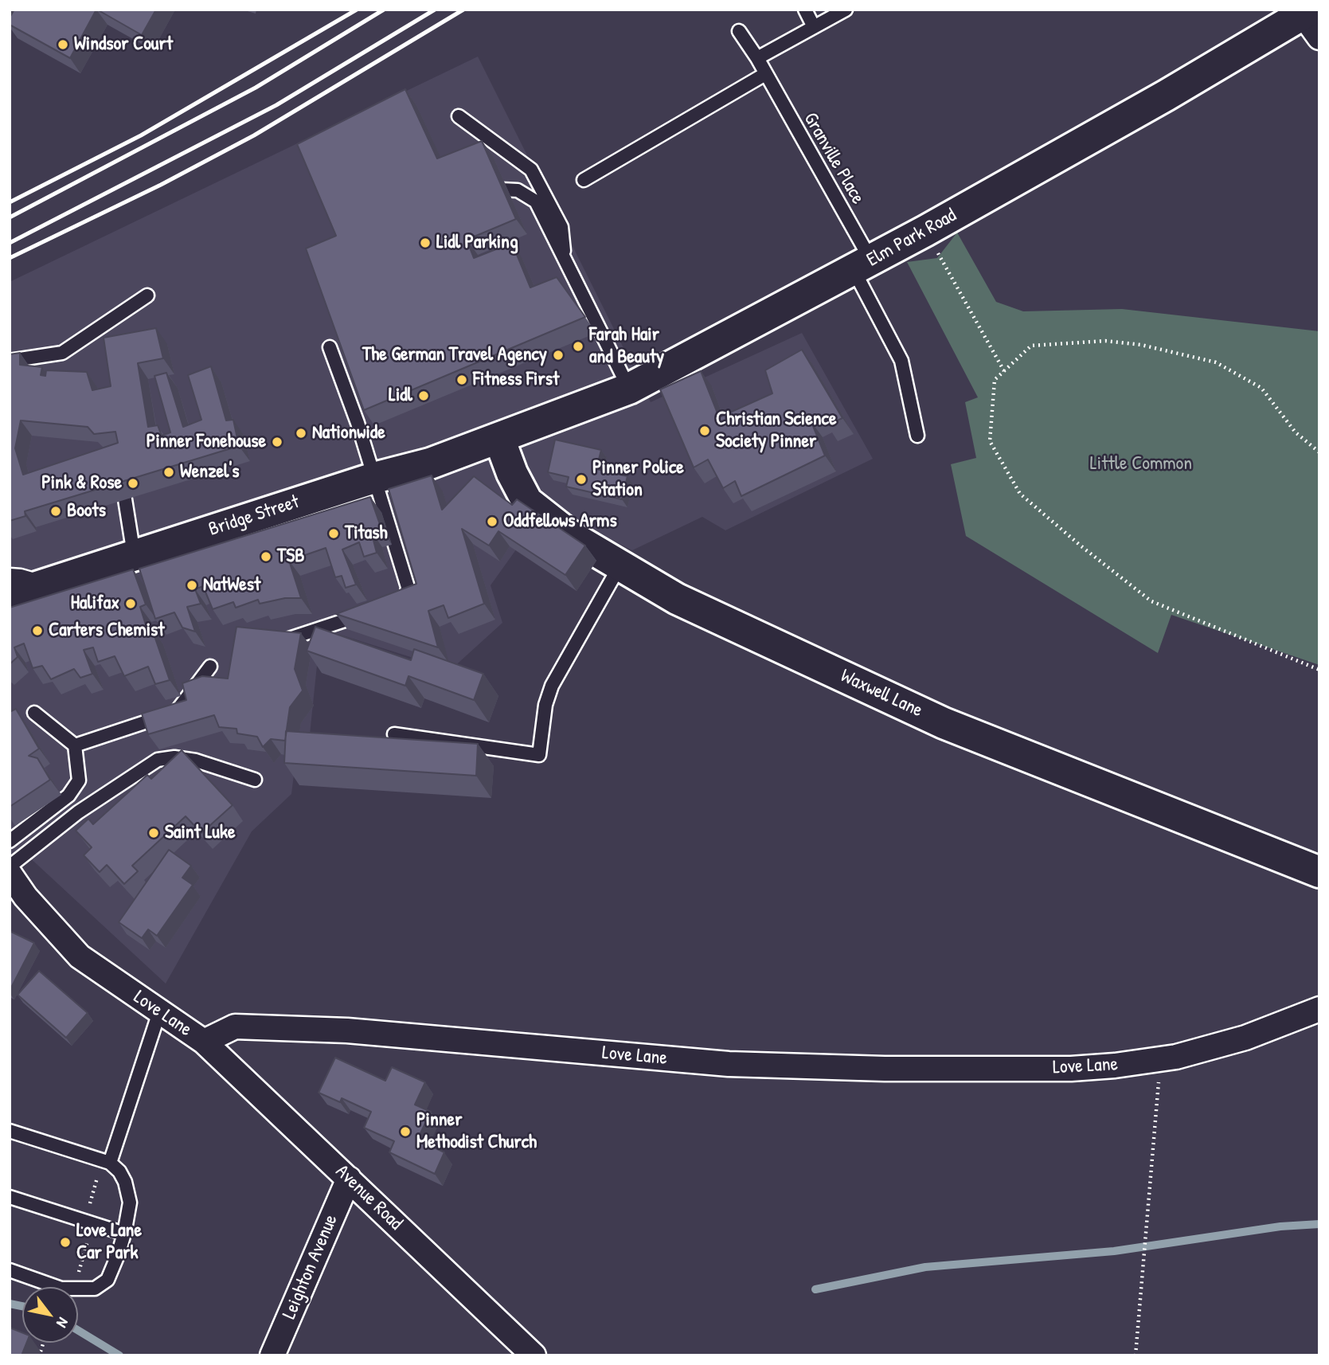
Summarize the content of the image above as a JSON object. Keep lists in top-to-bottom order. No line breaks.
{"streets":{"street":["Elm Park Road","Bridge Street","Waxwell Lane","Love Lane","Avenue Road","Leighton Avenue"],"lane":["Granville Place"]},"crossings":[["Granville Place","Elm Park Road"],["Elm Park Road","Bridge Street"],["Elm Park Road","Waxwell Lane"],["Bridge Street","Waxwell Lane"],["Love Lane","Avenue Road"],["Avenue Road","Leighton Avenue"]],"parks":["Little Common"],"places":["Windsor Court","Lidl Parking","Farah Hair and Beauty","The German Travel Agency","Fitness First","Lidl","Christian Science Society Pinner","Nationwide","Pinner Fonehouse","Wenzel's","Pinner Police Station","Pink & Rose","Boots","Oddfellows Arms","Titash","TSB","NatWest","Halifax","Carters Chemist","Saint Luke","Pinner Methodist Church","Love Lane Car Park"],"north":"bottom right"}
